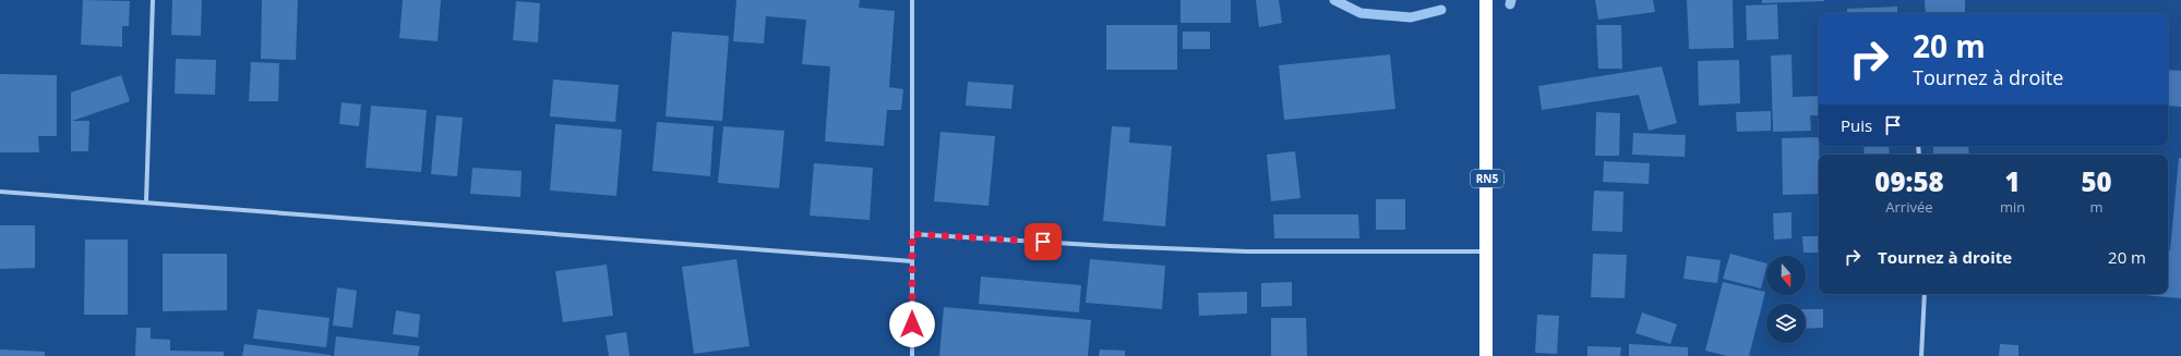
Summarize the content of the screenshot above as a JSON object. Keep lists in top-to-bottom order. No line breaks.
{"streets":{"highway":["RN5"]},"north":"bottom","page":{"turn":["20 m","Tournez à droite"],"then":"Puis","eta":["09:58","Arrivée","1","min","50","m"],"list":[{"name":"Tournez à droite","value":"20 m"}]}}
